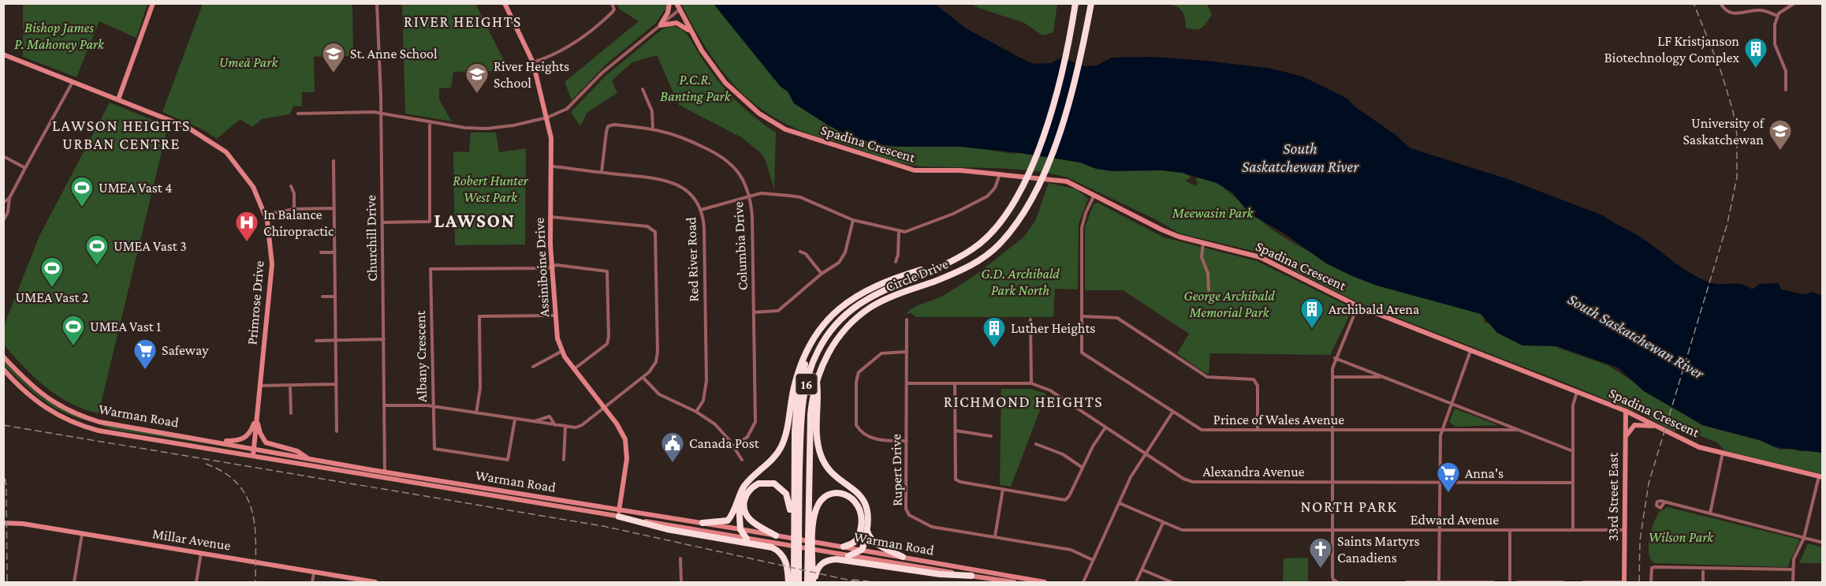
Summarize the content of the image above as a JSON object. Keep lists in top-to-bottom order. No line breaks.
{"streets":{"highway":["Circle Drive","16"],"street":["Spadina Crescent","Churchill Drive","Columbia Drive","Red River Road","Assiniboine Drive","Primrose Drive","Albany Crescent","Warman Road","Prince of Wales Avenue","Rupert Drive","Alexandra Avenue","33rd Street East","Edward Avenue","Millar Avenue"]},"crossings":[["Spadina Crescent","Prince of Wales Avenue"],["Spadina Crescent","33rd Street East"],["Churchill Drive","Warman Road"],["Columbia Drive","Red River Road"],["Red River Road","Assiniboine Drive"],["Assiniboine Drive","Albany Crescent"],["Assiniboine Drive","Warman Road"],["Primrose Drive","Warman Road"],["Rupert Drive","Alexandra Avenue"],["33rd Street East","Edward Avenue"]],"districts":["RIVER HEIGHTS","LAWSON HEIGHTS URBAN CENTRE","LAWSON","RICHMOND HEIGHTS","NORTH PARK"],"water":["South Saskatchewan River"],"parks":["Bishop James P. Mahoney Park","Umeå Park","P.C.R. Banting Park","Robert Hunter West Park","Meewasin Park","G.D. Archibald Park North","George Archibald Memorial Park","Wilson Park"],"places":{"building":["LF Kristjanson Biotechnology Complex","Archibald Arena","Luther Heights"],"school or university":["St. Anne School","River Heights School","University of Saskatchewan"],"sports":["UMEA Vast 4","UMEA Vast 3","UMEA Vast 2","UMEA Vast 1"],"hospital":["In Balance Chiropractic"],"supermarket":["Safeway","Anna's"],"public building":["Canada Post"],"church":["Saints Martyrs Canadiens"]}}
